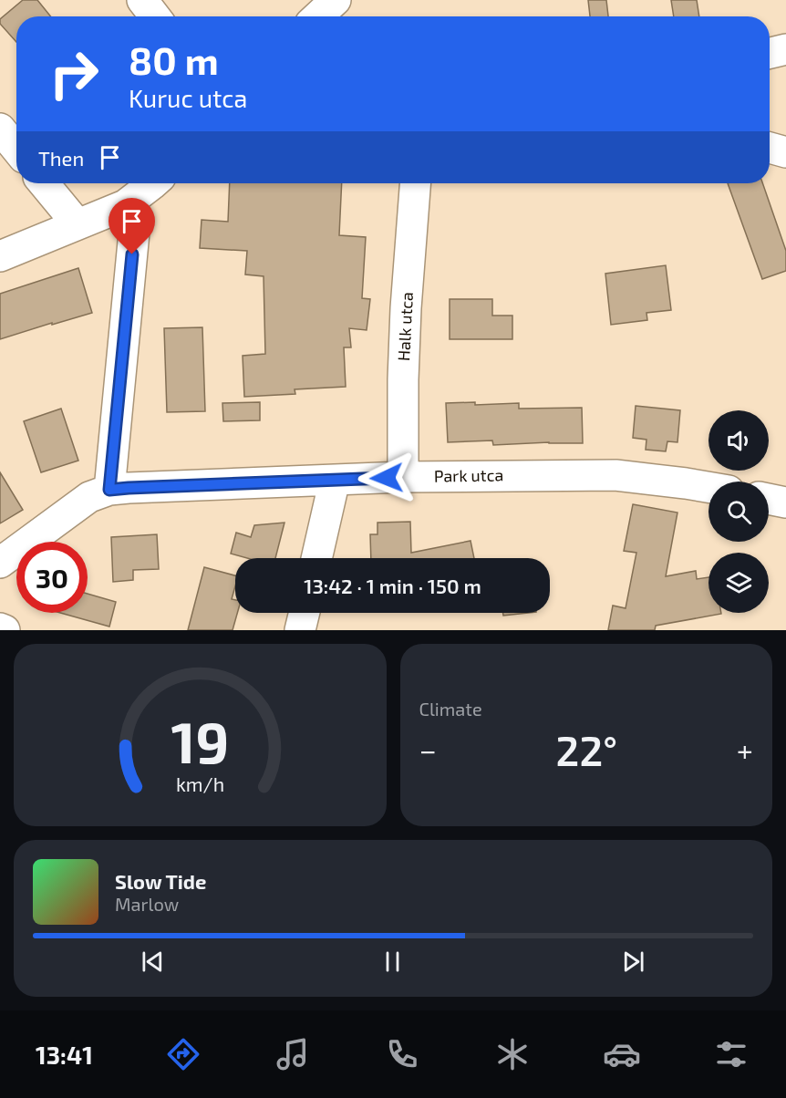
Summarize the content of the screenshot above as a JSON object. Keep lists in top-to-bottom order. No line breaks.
{"streets":{"street":["Halk utca","Park utca"]},"crossings":[["Halk utca","Park utca"]],"page":{"turn":["80 m","Kuruc utca"],"then":"Then","limit":"30","trip":"13:42 · 1 min · 150 m","tile":"Climate","heat":["−","22°","+"],"song":["Slow Tide","Marlow"],"tabs":"13:41","gauge":["19","km/h"]}}
